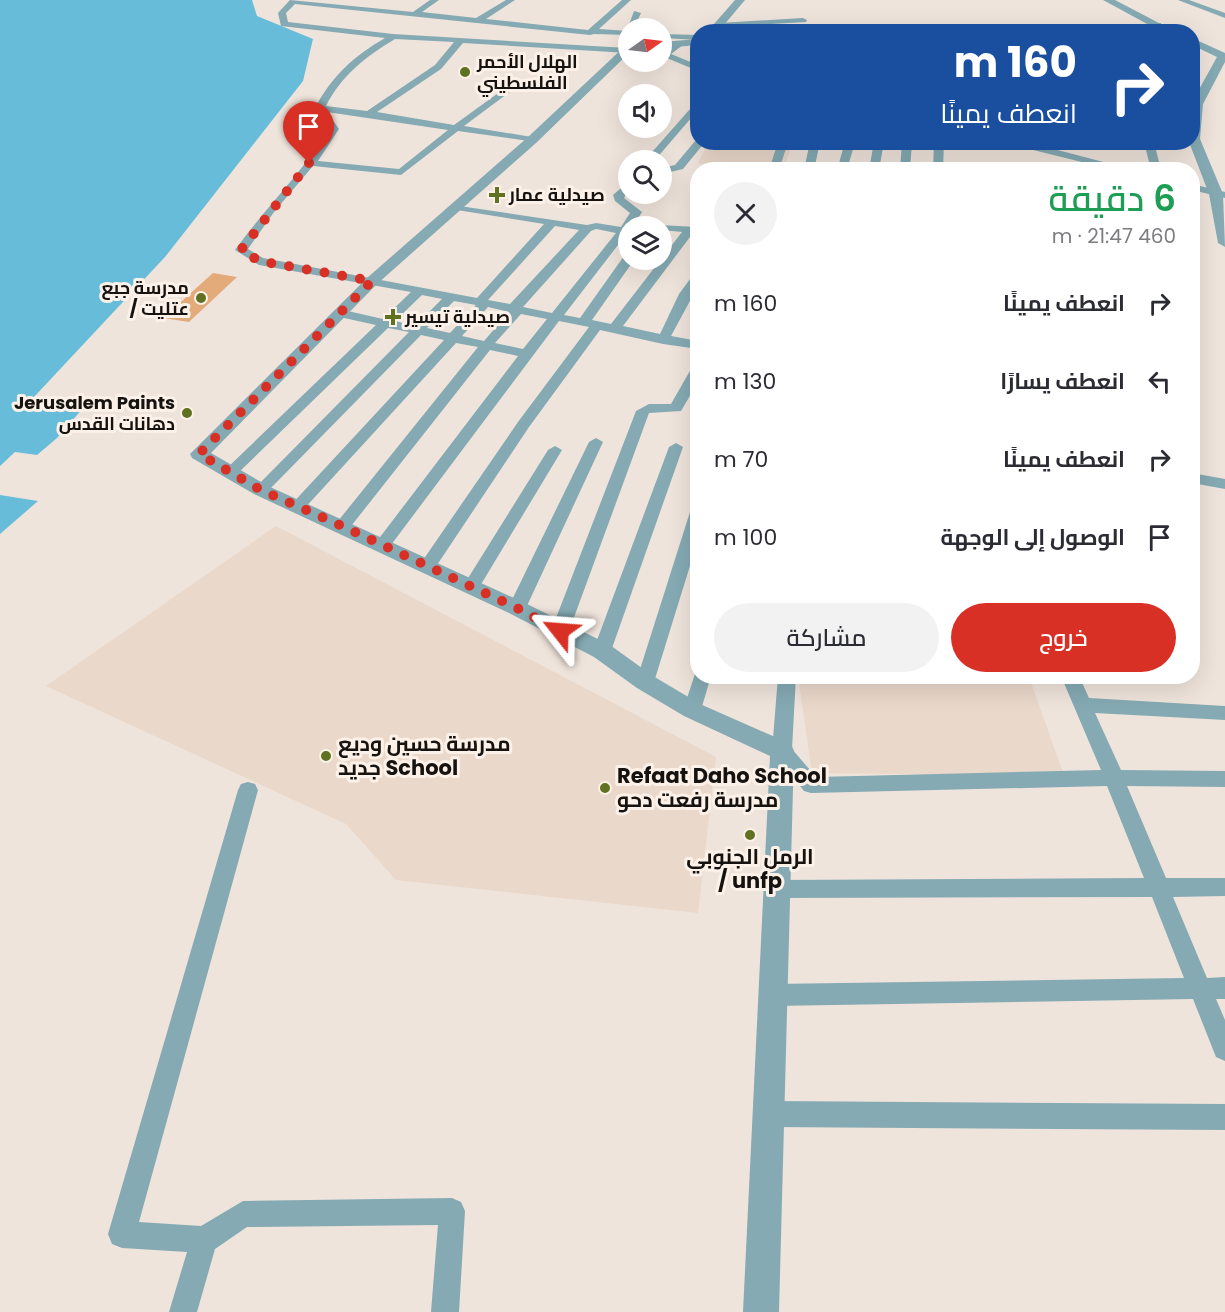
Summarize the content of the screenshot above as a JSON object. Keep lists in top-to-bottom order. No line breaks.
{"places":{"other":["الهلال الأحمر الفلسطيني","مدرسة جبع / عتليت","Jerusalem Paints دهانات القدس","مدرسة حسين وديع جديد School","Refaat Daho School مدرسة رفعت دحو","الرمل الجنوبي / unfp"],"health":["صيدلية عمار","صيدلية تيسير"]},"north":"right","page":{"turn":["160 m","انعطف يمينًا"],"heading":["6 دقيقة","460 m · 21:47"],"list":[{"name":"انعطف يمينًا","value":"160 m"},{"name":"انعطف يسارًا","value":"130 m"},{"name":"انعطف يمينًا","value":"70 m"},{"name":"الوصول إلى الوجهة","value":"100 m"}],"buttons":["خروج","مشاركة"]}}
